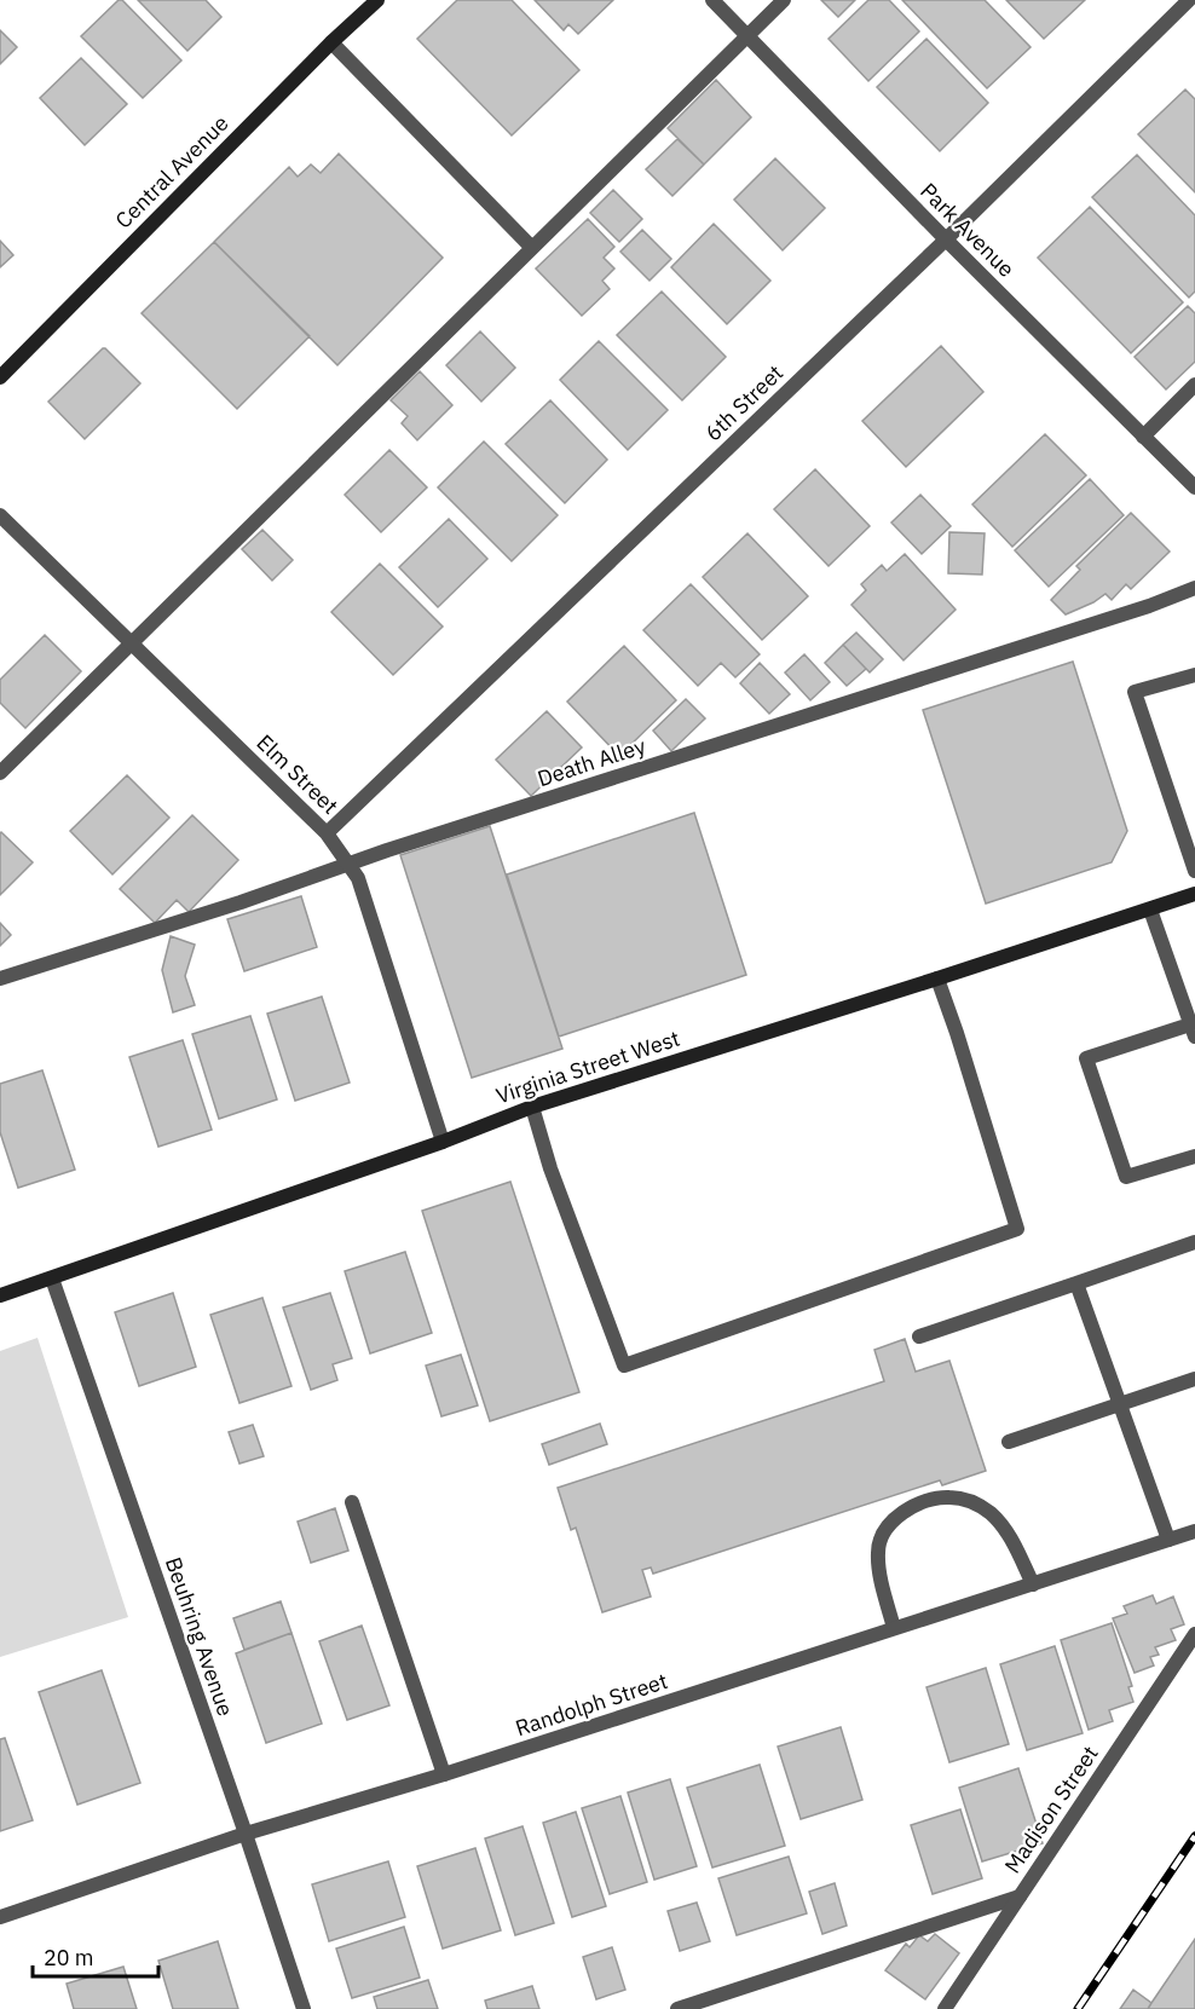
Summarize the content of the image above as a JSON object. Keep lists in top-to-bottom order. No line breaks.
{"streets":{"main road":["Central Avenue","Virginia Street West"],"street":["Park Avenue","6th Street","Death Alley","Elm Street","Beuhring Avenue","Randolph Street","Madison Street"]},"crossings":[["Park Avenue","6th Street"],["6th Street","Elm Street"],["Death Alley","Elm Street"],["Elm Street","Virginia Street West"],["Virginia Street West","Beuhring Avenue"],["Beuhring Avenue","Randolph Street"]],"scale_bar":"20 m"}
